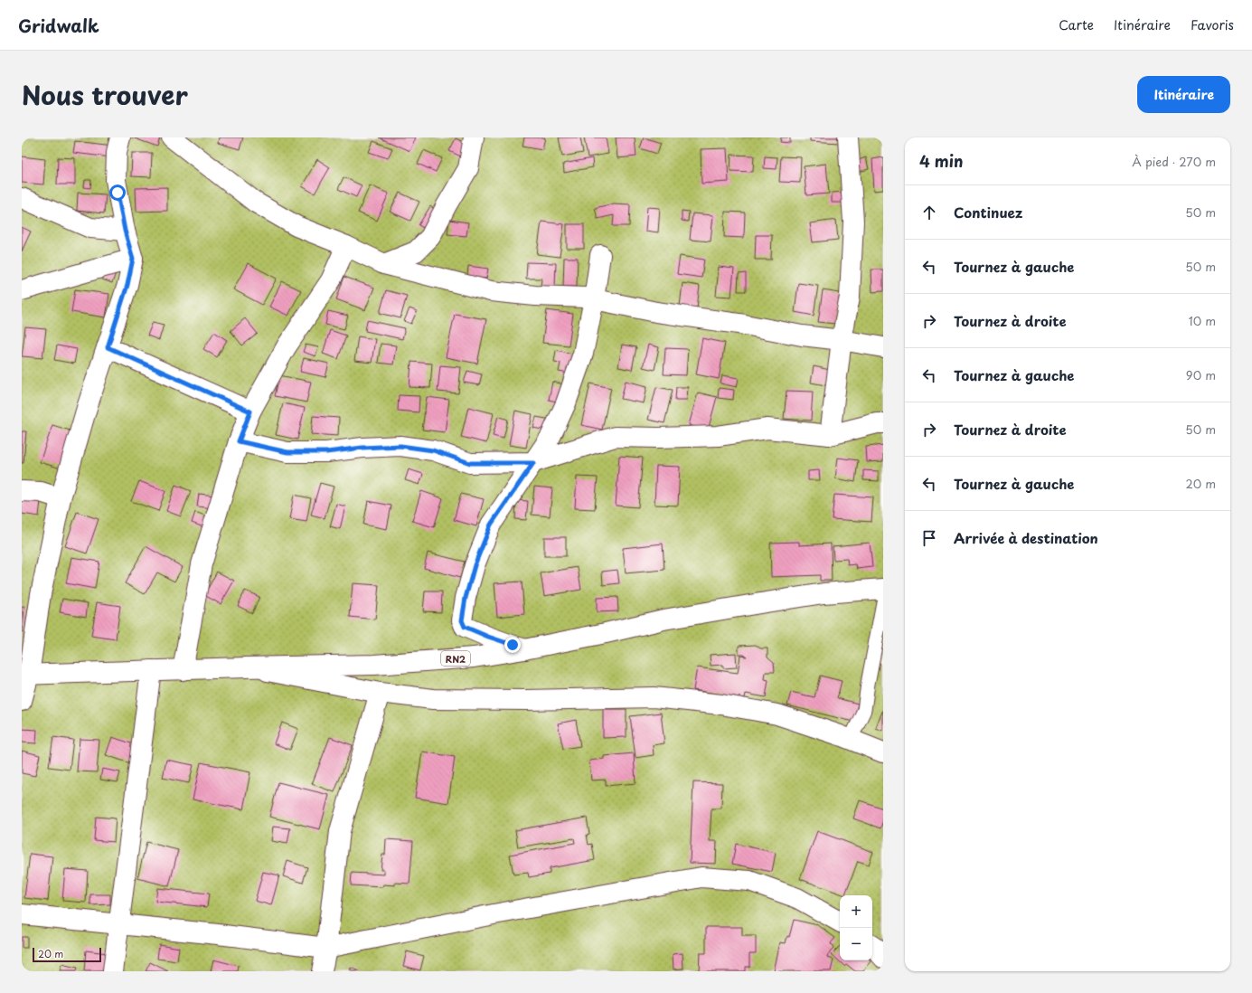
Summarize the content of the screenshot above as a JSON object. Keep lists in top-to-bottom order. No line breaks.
{"streets":{"main road":["RN2"]},"scale_bar":"20 m","page":{"header":"Gridwalk","nav":["Carte","Itinéraire","Favoris"],"title":"Nous trouver","buttons":"Itinéraire","heading":["4 min","À pied · 270 m"],"list":[["Continuez","50 m"],["Tournez à gauche","50 m"],["Tournez à droite","10 m"],["Tournez à gauche","90 m"],["Tournez à droite","50 m"],["Tournez à gauche","20 m"],"Arrivée à destination"],"map_buttons":["+","−"],"scale":"20 m"}}
